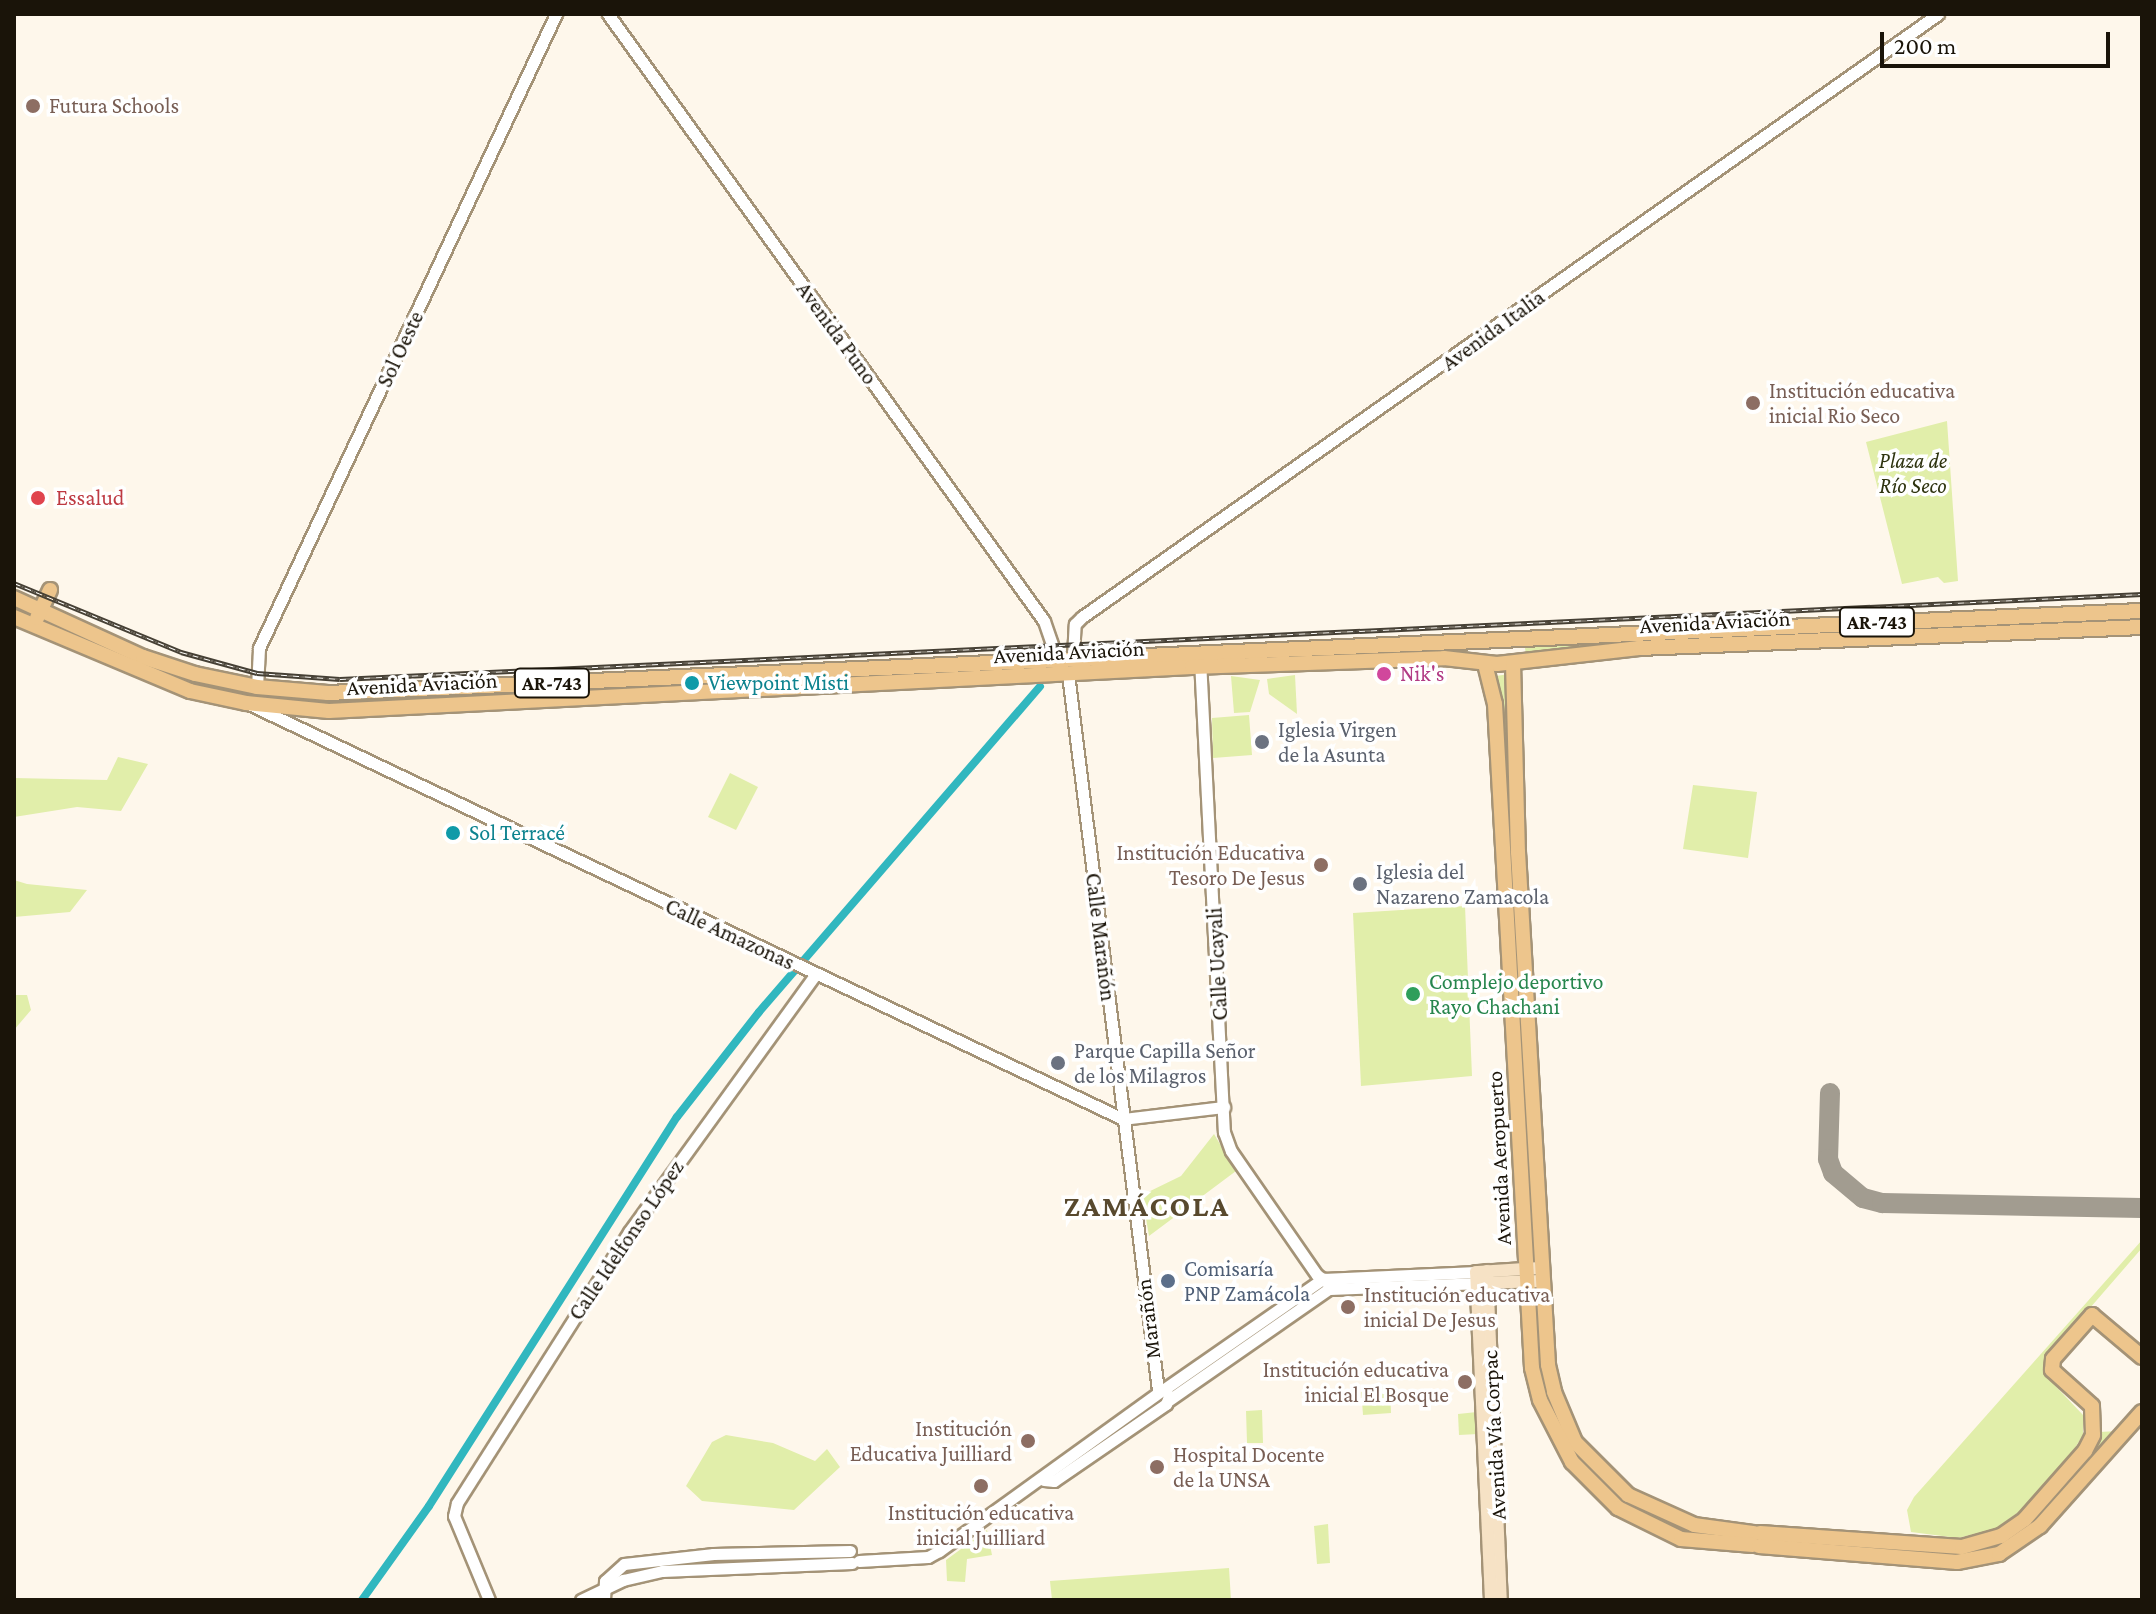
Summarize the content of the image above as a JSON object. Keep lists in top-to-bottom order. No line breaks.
{"streets":{"main road":["Avenida Aviación","AR-743","Avenida Aeropuerto","Avenida Vía Corpac"],"street":["Avenida Italia","Avenida Puno","Sol Oeste","Calle Amazonas","Calle Marañón","Calle Ucayali","Calle Idelfonso López","Marañón"]},"crossings":[["Avenida Italia","Avenida Aviación"],["Avenida Puno","Avenida Aviación"],["Sol Oeste","Avenida Aviación"],["Avenida Aviación","Calle Amazonas"],["Avenida Aviación","Calle Marañón"],["Avenida Aviación","Calle Ucayali"],["Avenida Aviación","Avenida Aeropuerto"],["Calle Amazonas","Calle Marañón"],["Calle Amazonas","Calle Idelfonso López"],["Calle Marañón","Marañón"]],"districts":["ZAMÁCOLA"],"parks":["Plaza de Río Seco"],"places":["Futura Schools","Institución educativa inicial Rio Seco","Essalud","Nik's","Viewpoint Misti","Iglesia Virgen de la Asunta","Sol Terracé","Institución Educativa Tesoro De Jesus","Iglesia del Nazareno Zamacola","Complejo deportivo Rayo Chachani","Parque Capilla Señor de los Milagros","Comisaría PNP Zamácola","Institución educativa inicial De Jesus","Institución educativa inicial El Bosque","Institución Educativa Juilliard","Hospital Docente de la UNSA","Institución educativa inicial Juilliard"],"scale_bar":"200 m"}
